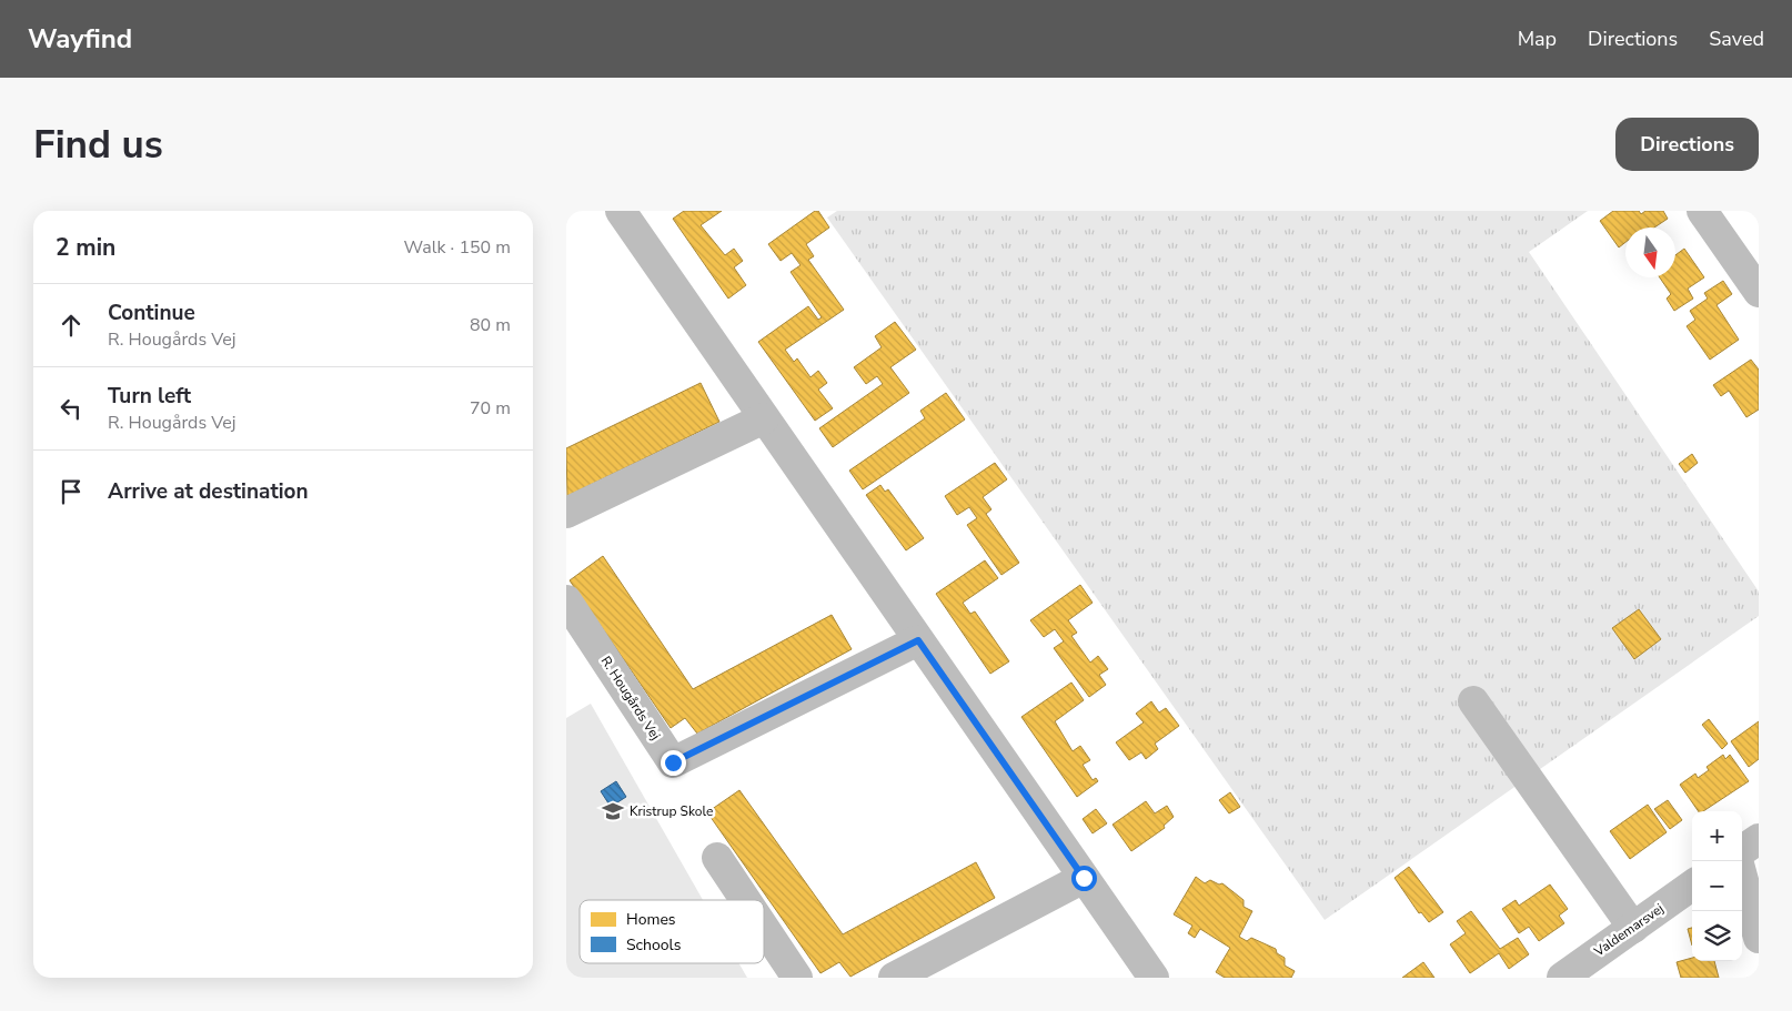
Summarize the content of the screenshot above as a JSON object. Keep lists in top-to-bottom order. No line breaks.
{"streets":{"street":["R. Hougårds Vej","Valdemarsvej"]},"places":{"school or university":["Kristrup Skole"]},"legend":["Homes","Schools"],"north":"bottom","page":{"header":"Wayfind","nav":["Map","Directions","Saved"],"buttons":"Directions","title":"Find us","heading":["2 min","Walk · 150 m"],"list":[["Continue","R. Hougårds Vej","80 m"],["Turn left","R. Hougårds Vej","70 m"],"Arrive at destination"],"map_buttons":["+","−"]}}
